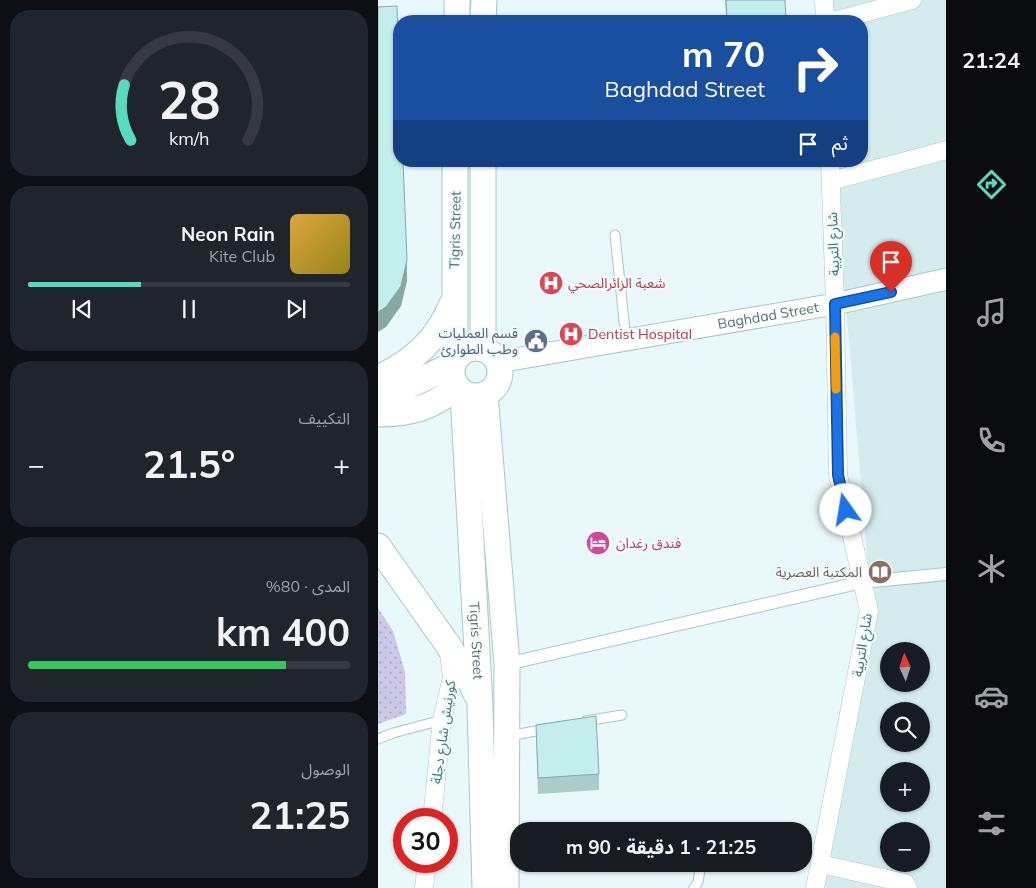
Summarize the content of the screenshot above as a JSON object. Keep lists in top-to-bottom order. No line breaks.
{"streets":{"main road":["Tigris Street"],"street":["شارع التربية","Baghdad Street","كورنيش شارع دجلة"]},"crossings":[["Tigris Street","Baghdad Street"],["شارع التربية","Baghdad Street"]],"places":{"hospital":["شعبة الزائرالصحي","Dentist Hospital"],"public building":["قسم العمليات وطب الطوارئ"],"hotel":["فندق رغدان"],"library":["المكتبة العصرية"]},"north":"top","page":{"tabs":"21:24","turn":["70 m","Baghdad Street"],"then":"ثم","song":["Neon Rain","Kite Club"],"tile":["التكييف",["المدى · 80%","400 km"],["الوصول","21:25"]],"heat":["−","21.5°","+"],"map_buttons":["+","−"],"limit":"30","trip":"21:25 · 1 دقيقة · 90 m","gauge":["28","km/h"]}}
